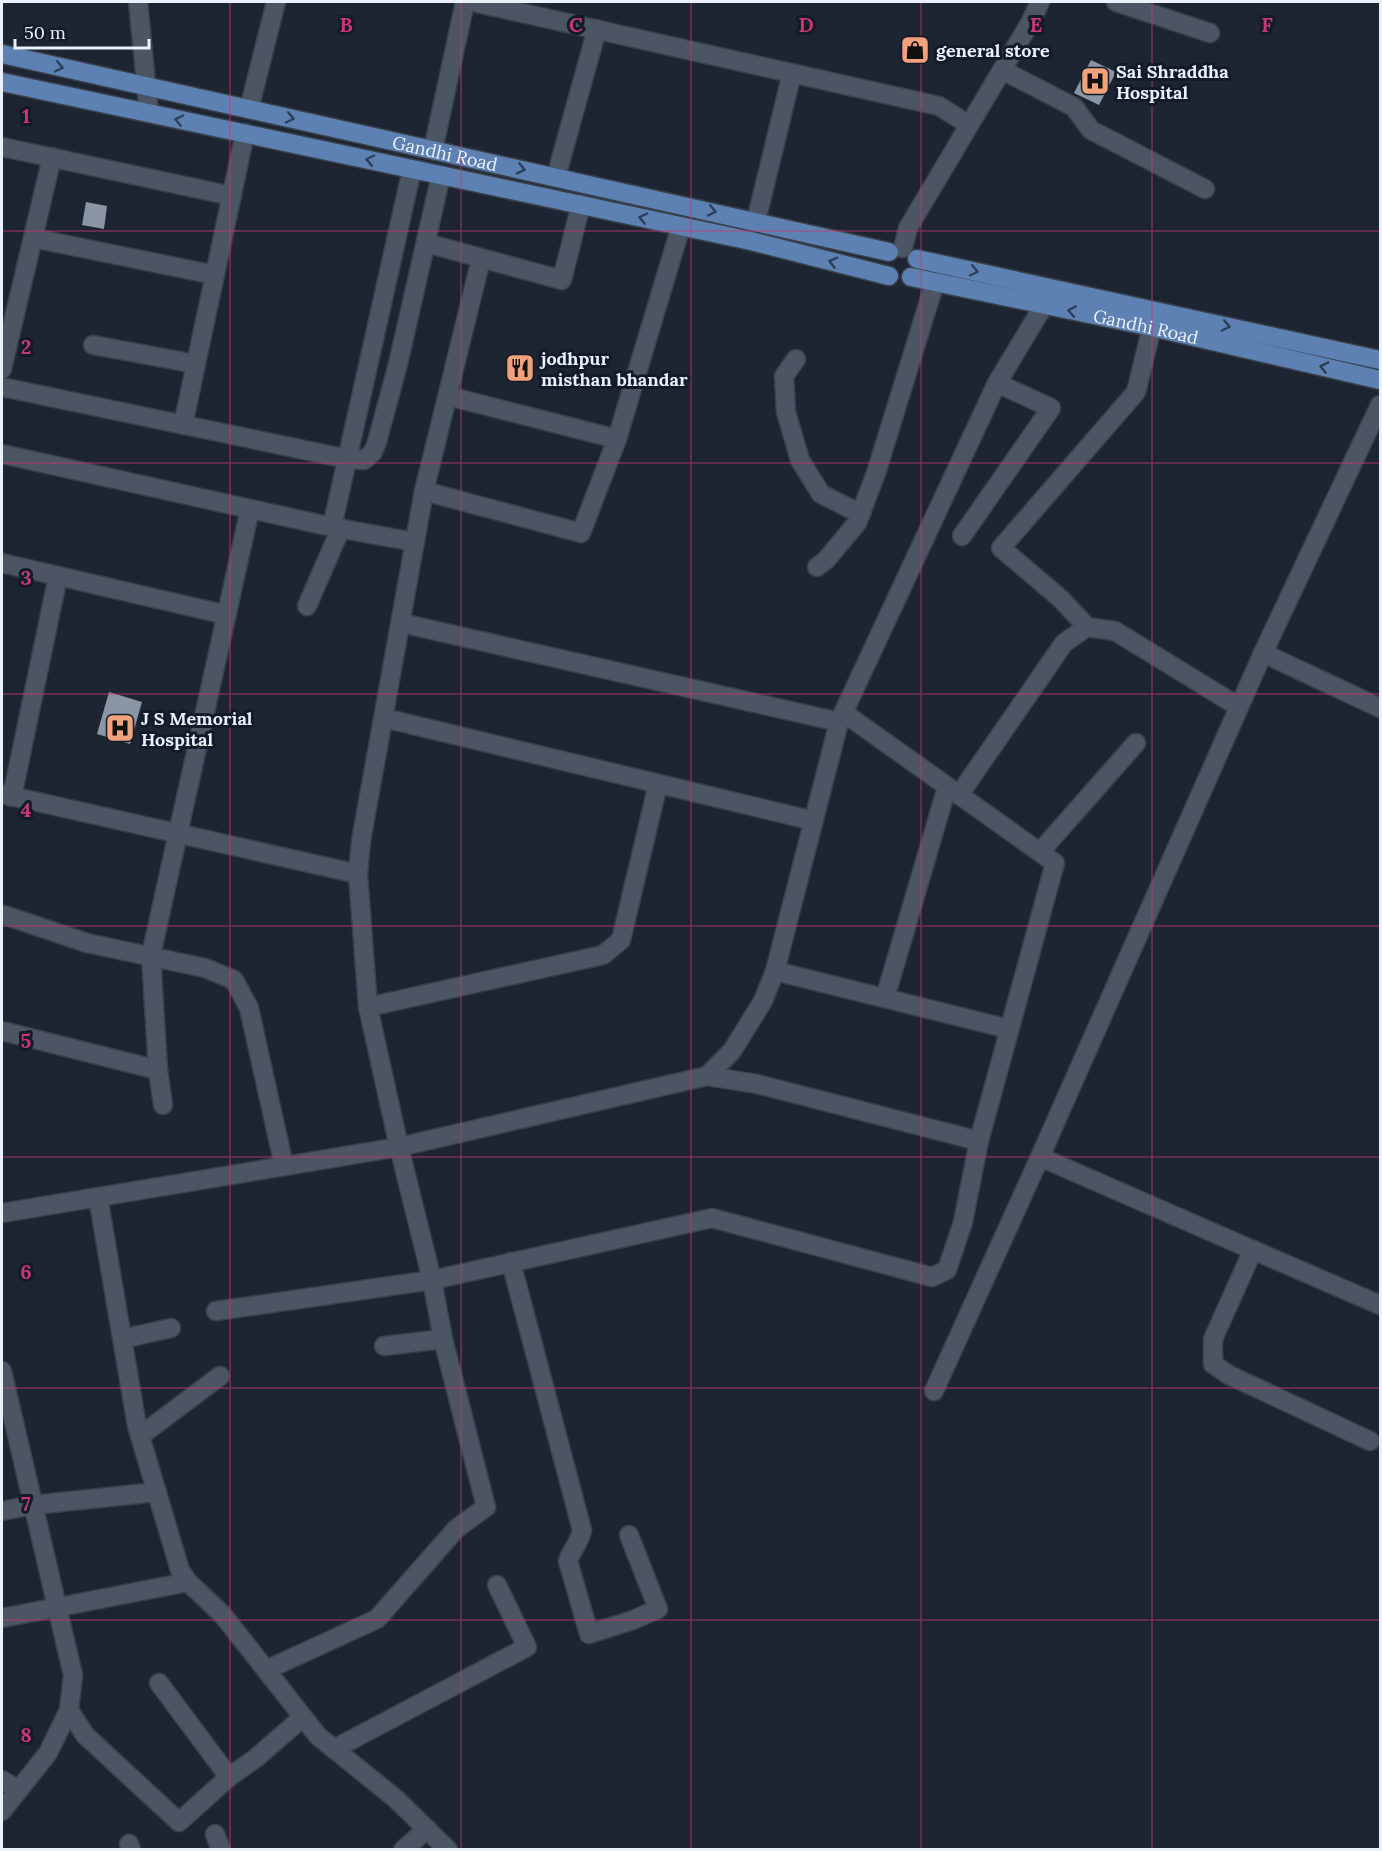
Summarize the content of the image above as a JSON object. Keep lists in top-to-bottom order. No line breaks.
{"streets":{"main road":["Gandhi Road"]},"places":{"shop":["general store"],"hospital":["Sai Shraddha Hospital","J S Memorial Hospital"],"restaurant":["jodhpur misthan bhandar"]},"scale_bar":"50 m","grid":{"columns":["B","C","D","E","F"],"rows":["1","2","3","4","5","6","7","8"]}}
